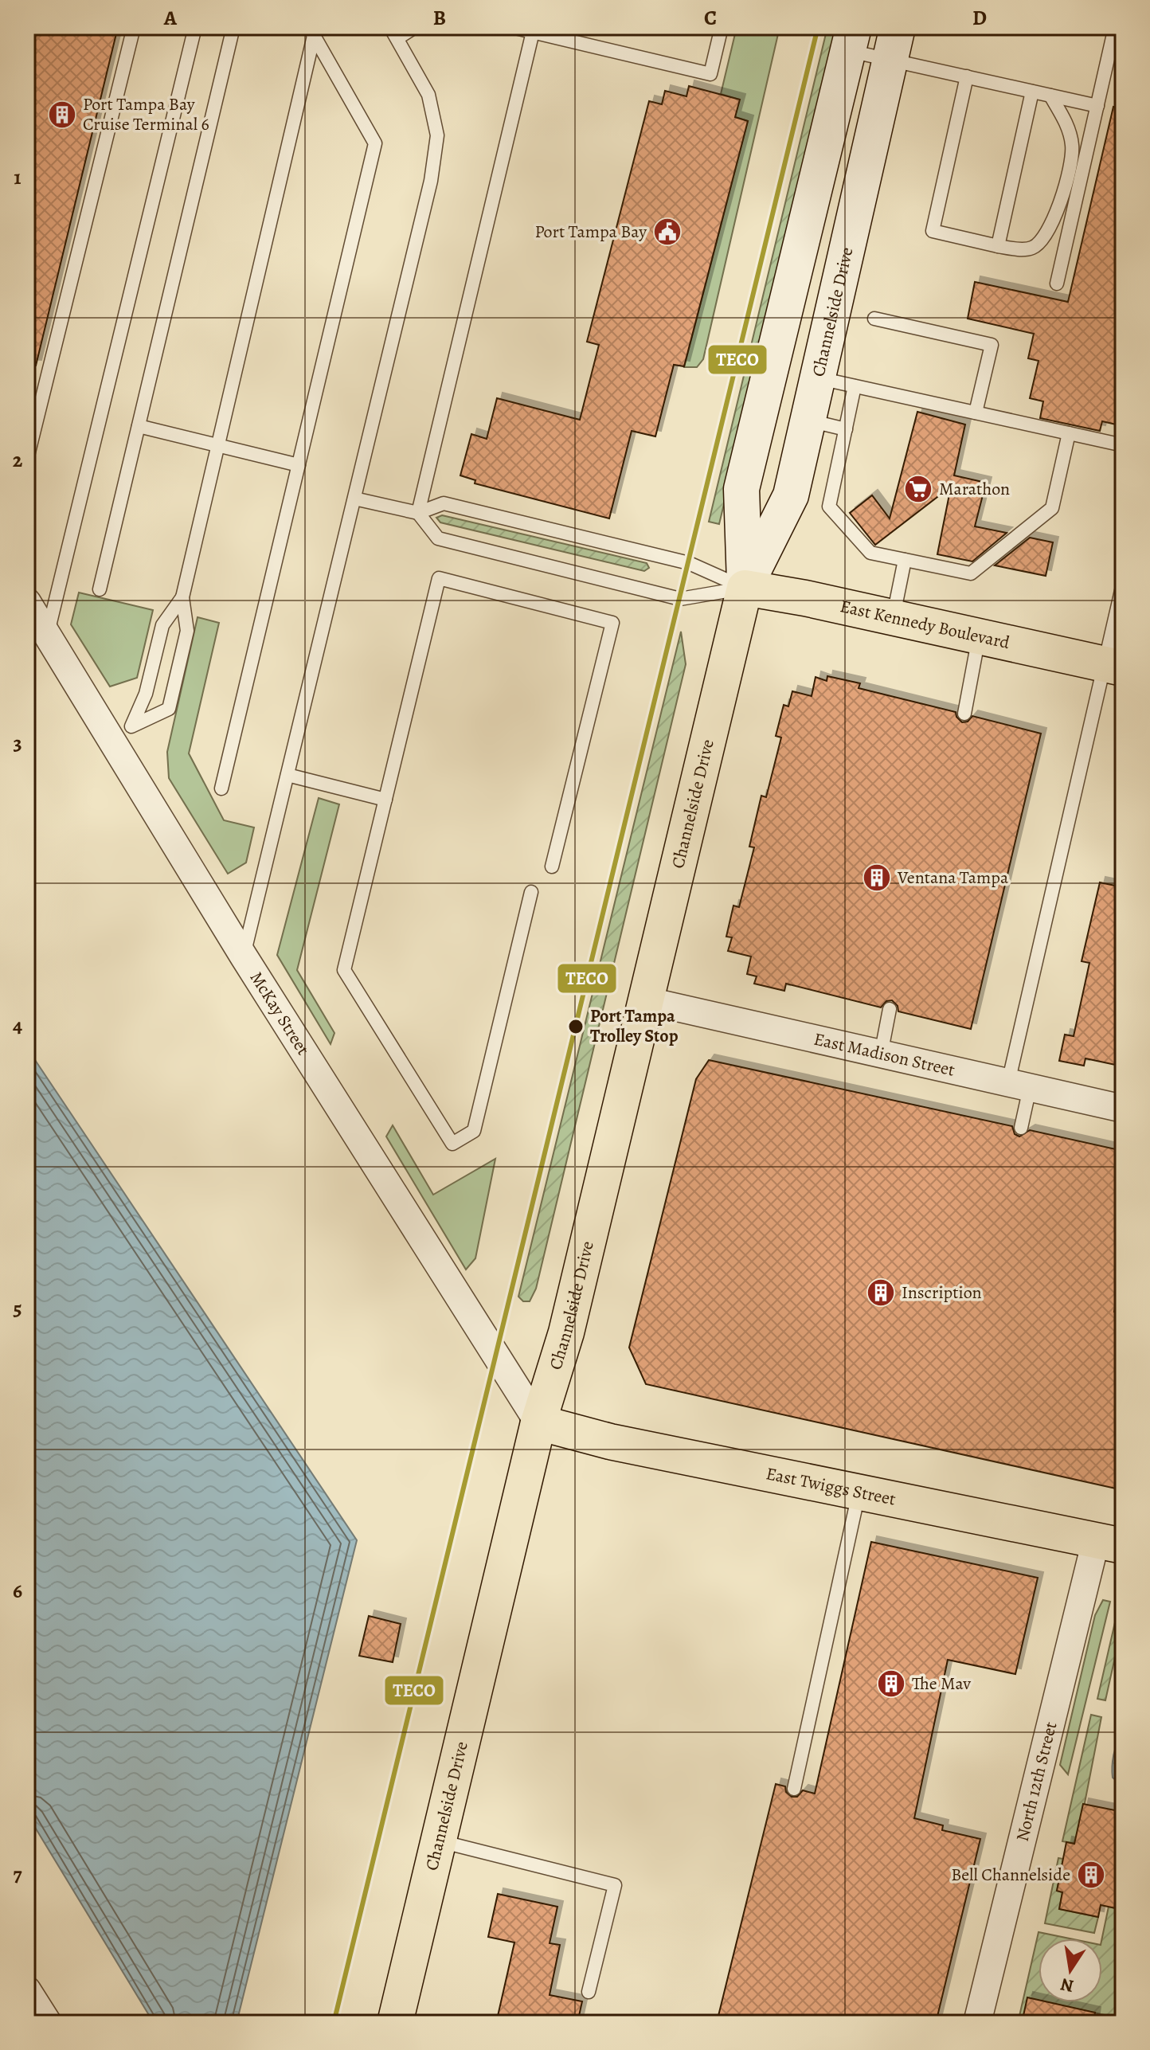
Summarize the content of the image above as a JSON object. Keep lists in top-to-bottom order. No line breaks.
{"streets":{"main road":["Channelside Drive","East Kennedy Boulevard","East Twiggs Street"],"street":["McKay Street","East Madison Street","North 12th Street"]},"crossings":[["Channelside Drive","East Kennedy Boulevard"],["Channelside Drive","McKay Street"],["Channelside Drive","East Madison Street"],["Channelside Drive","East Twiggs Street"],["McKay Street","East Twiggs Street"],["East Twiggs Street","North 12th Street"]],"places":{"building":["Port Tampa Bay Cruise Terminal 6","Ventana Tampa","Inscription","The Mav","Bell Channelside"],"public building":["Port Tampa Bay"],"supermarket":["Marathon"],"other":["Port Tampa Trolley Stop"]},"lines":["transit line TECO"],"north":"bottom","grid":{"columns":["A","B","C","D"],"rows":["1","2","3","4","5","6","7"]}}
